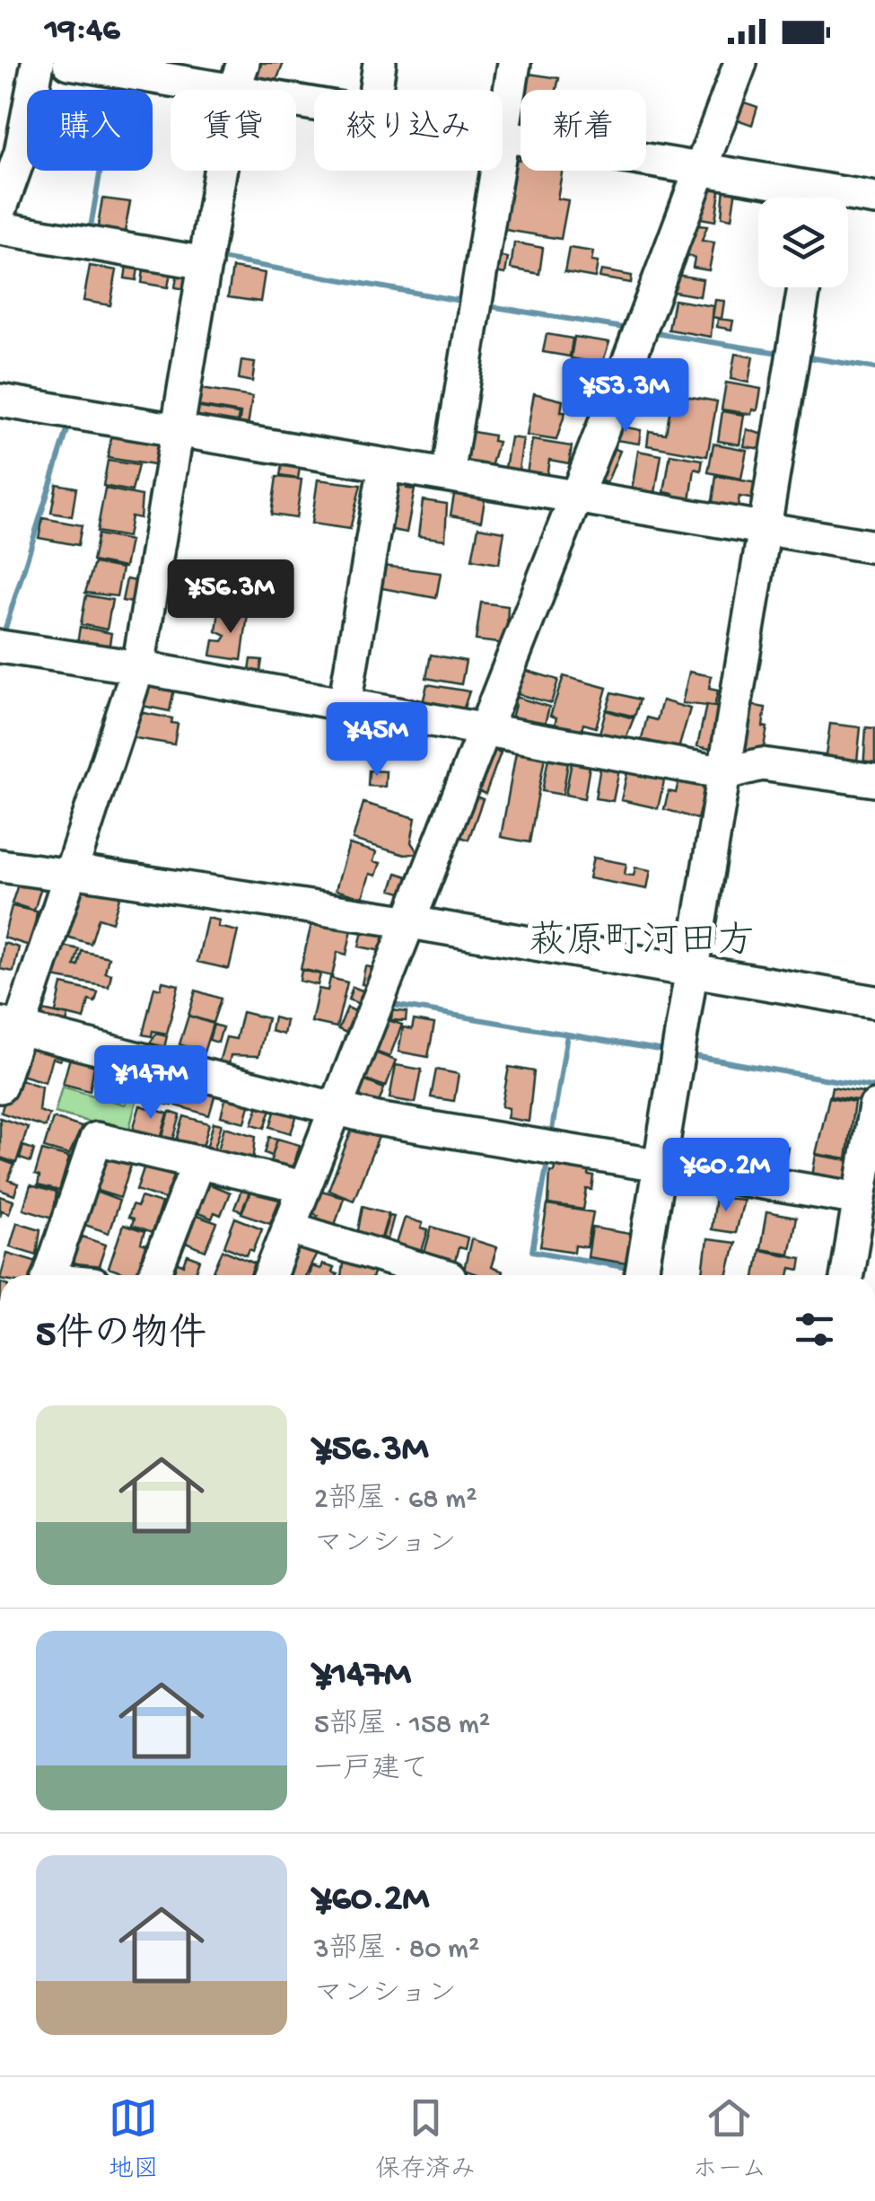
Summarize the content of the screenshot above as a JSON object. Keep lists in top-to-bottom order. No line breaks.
{"districts":["萩原町河田方"],"page":{"status":"19:46","chip":["購入","賃貸","絞り込み","新着"],"price":["¥53.3M","¥56.3M","¥45M","¥147M","¥60.2M"],"heading":"5件の物件","list":[{"name":"¥56.3M","note":"2部屋 · 68 m² · マンション"},{"name":"¥147M","note":"5部屋 · 158 m² · 一戸建て"},{"name":"¥60.2M","note":"3部屋 · 80 m² · マンション"}],"tabs":["地図","保存済み","ホーム"]}}
